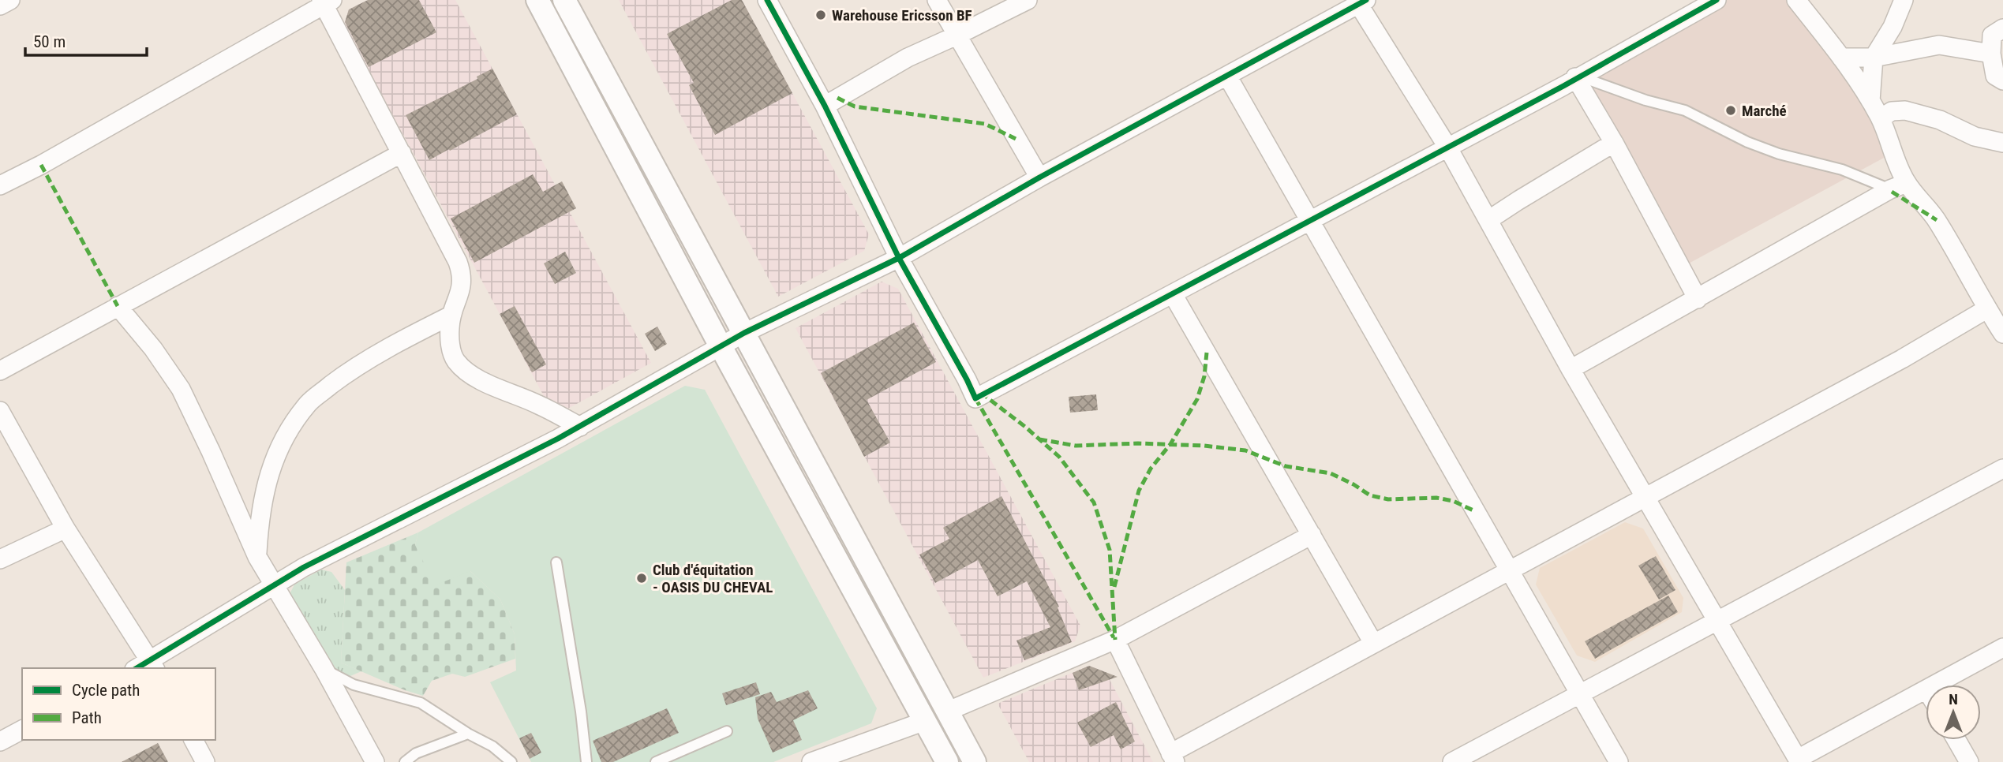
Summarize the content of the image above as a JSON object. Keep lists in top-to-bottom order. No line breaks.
{"places":["Warehouse Ericsson BF","Marché","Club d'équitation - OASIS DU CHEVAL"],"legend":["Cycle path","Path"],"scale_bar":"50 m","north":"top"}
